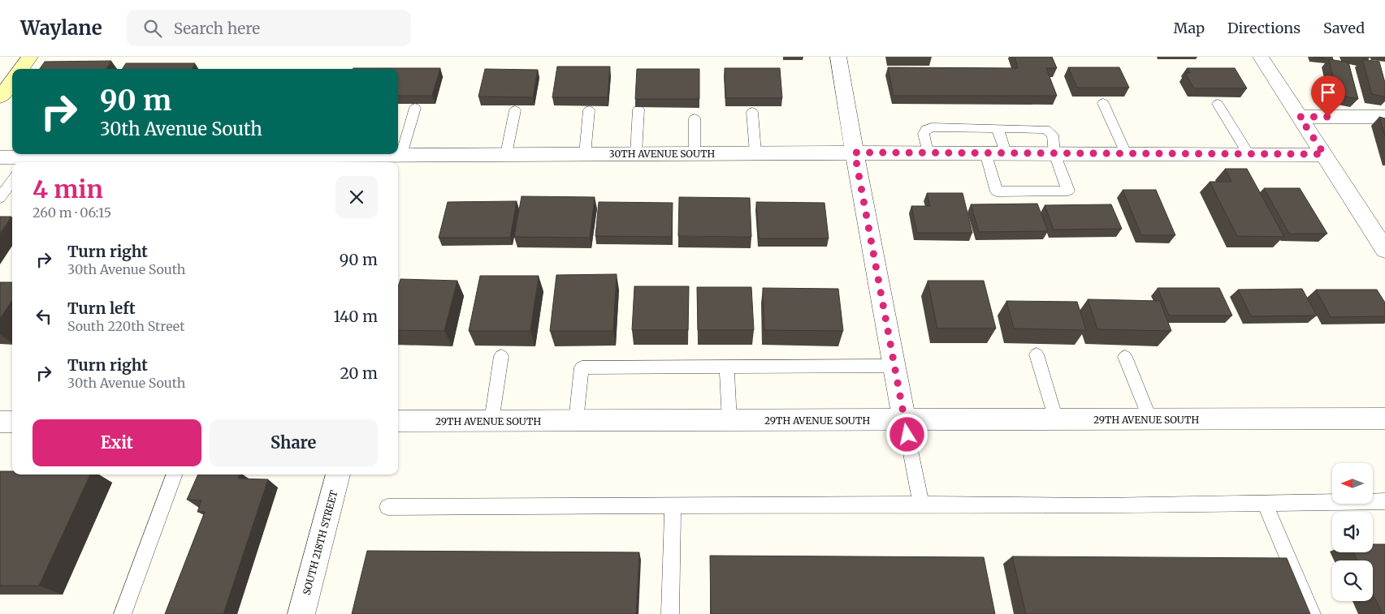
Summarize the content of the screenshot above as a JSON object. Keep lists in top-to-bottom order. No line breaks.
{"streets":{"street":["30TH AVENUE SOUTH","29TH AVENUE SOUTH","SOUTH 218TH STREET"]},"north":"left","page":{"header":"Waylane","search":"Search here","nav":["Map","Directions","Saved"],"turn":["90 m","30th Avenue South"],"heading":["4 min","260 m · 06:15"],"list":[{"name":"Turn right","note":"30th Avenue South","value":"90 m"},{"name":"Turn left","note":"South 220th Street","value":"140 m"},{"name":"Turn right","note":"30th Avenue South","value":"20 m"}],"buttons":["Exit","Share"]}}
